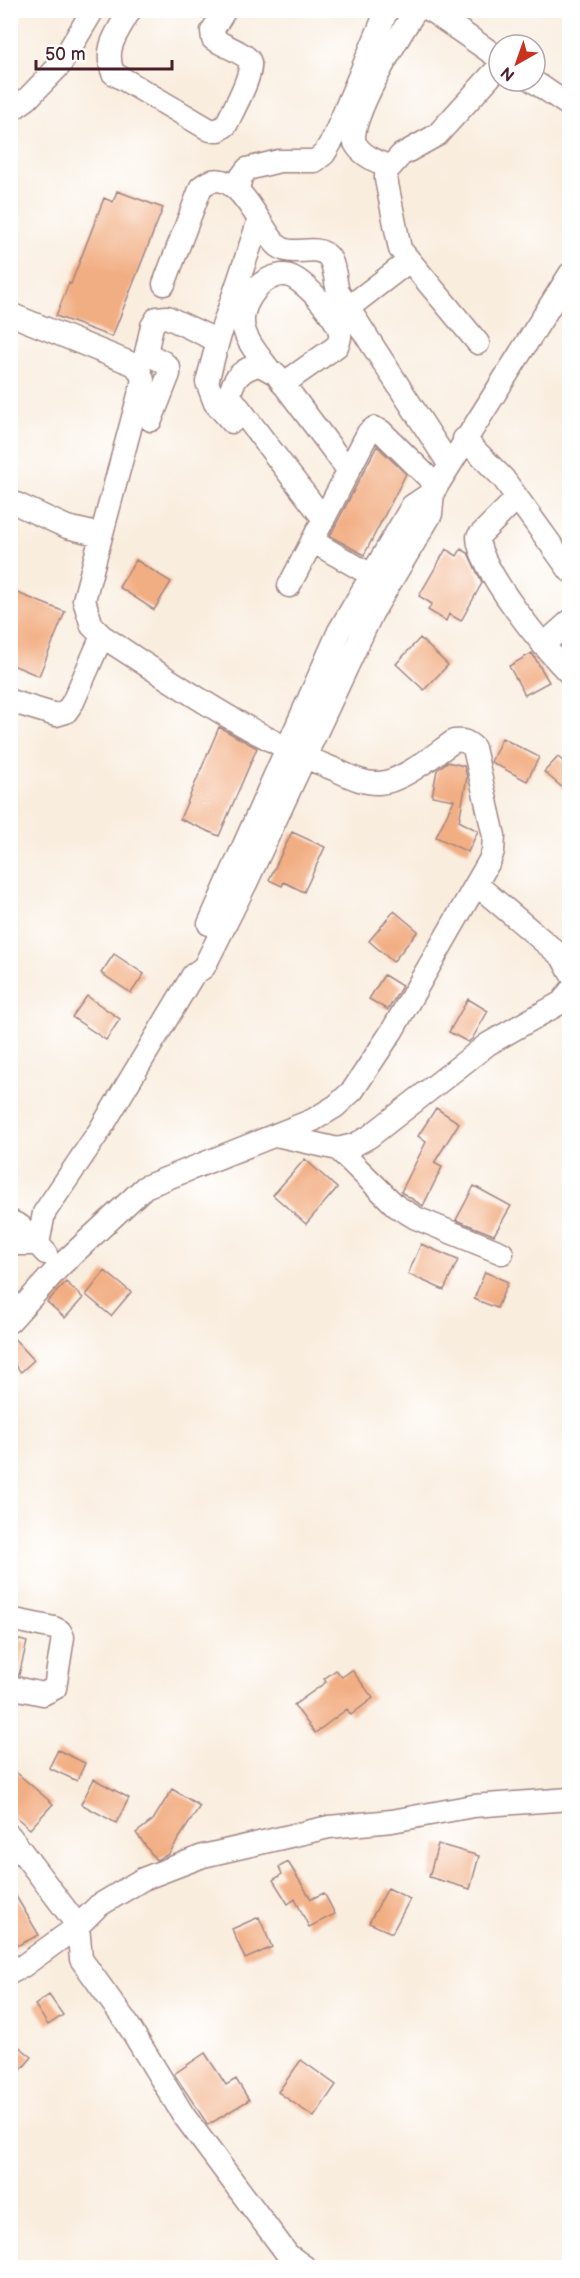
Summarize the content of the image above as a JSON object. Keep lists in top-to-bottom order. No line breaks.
{"scale_bar":"50 m","north":"bottom left"}
